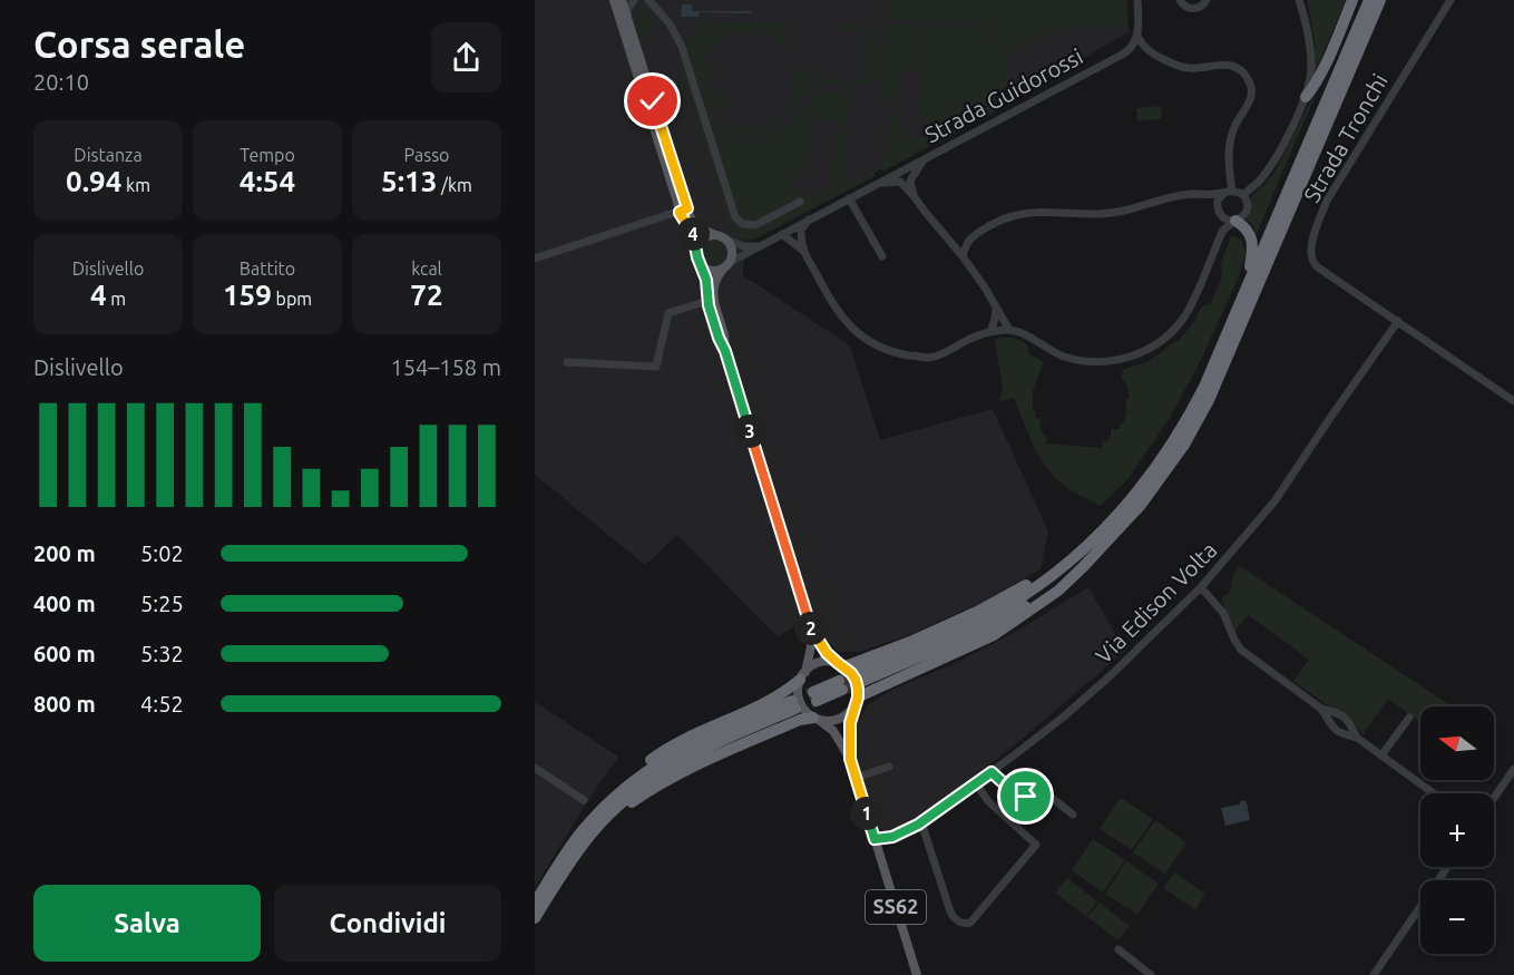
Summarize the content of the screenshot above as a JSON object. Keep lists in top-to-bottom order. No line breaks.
{"streets":{"main road":["SS62"],"street":["Strada Guidorossi","Strada Tronchi","Via Edison Volta"]},"crossings":[["Strada Tronchi","Via Edison Volta"],["Via Edison Volta","SS62"]],"north":"left","page":{"heading":["Corsa serale","20:10"],"stats":[["Distanza","0.94 km"],["Tempo","4:54"],["Passo","5:13 /km"],["Dislivello","4 m"],["Battito","159 bpm"],["kcal","72"]],"pins":["4","3","2","1"],"chart":["Dislivello","154–158 m"],"list":[{"name":"200 m","note":"5:02"},{"name":"400 m","note":"5:25"},{"name":"600 m","note":"5:32"},{"name":"800 m","note":"4:52"}],"map_buttons":["+","−"],"buttons":["Salva","Condividi"]}}
